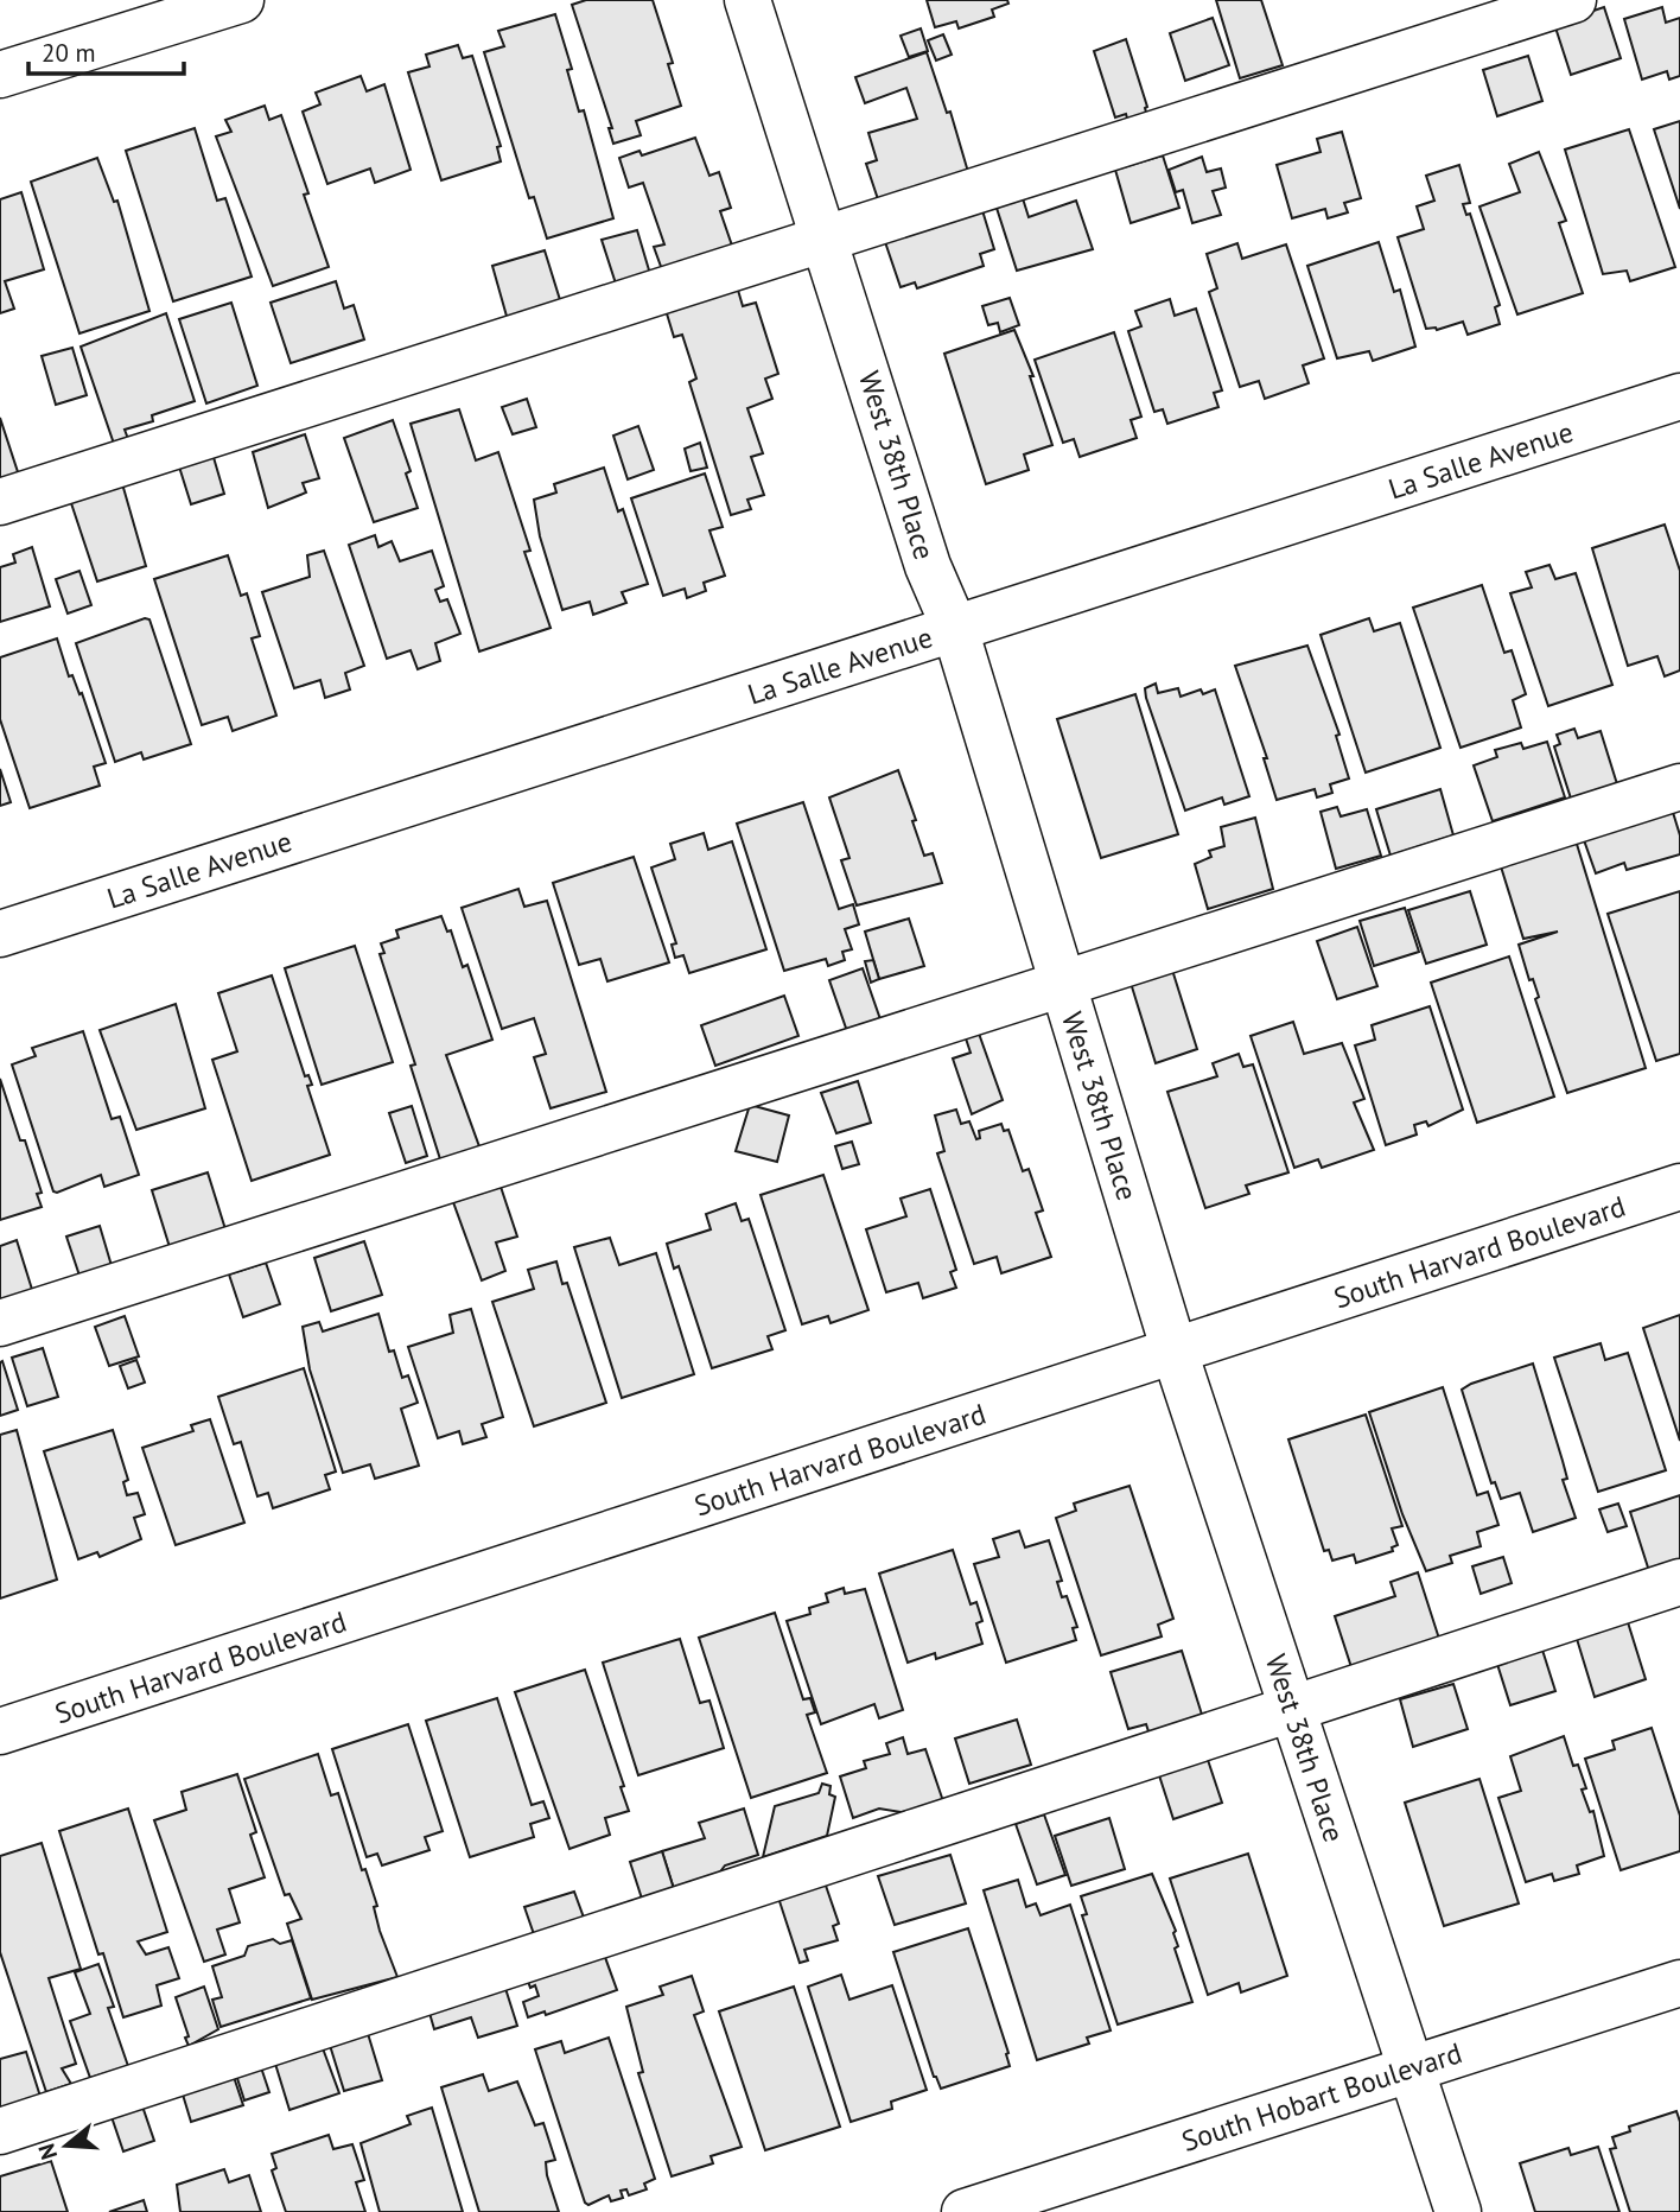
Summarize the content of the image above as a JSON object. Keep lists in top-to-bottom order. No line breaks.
{"streets":{"street":["La Salle Avenue","West 38th Place","South Harvard Boulevard","South Hobart Boulevard"]},"crossings":[["La Salle Avenue","West 38th Place"],["West 38th Place","South Harvard Boulevard"],["West 38th Place","South Hobart Boulevard"]],"scale_bar":"20 m","north":"left"}
